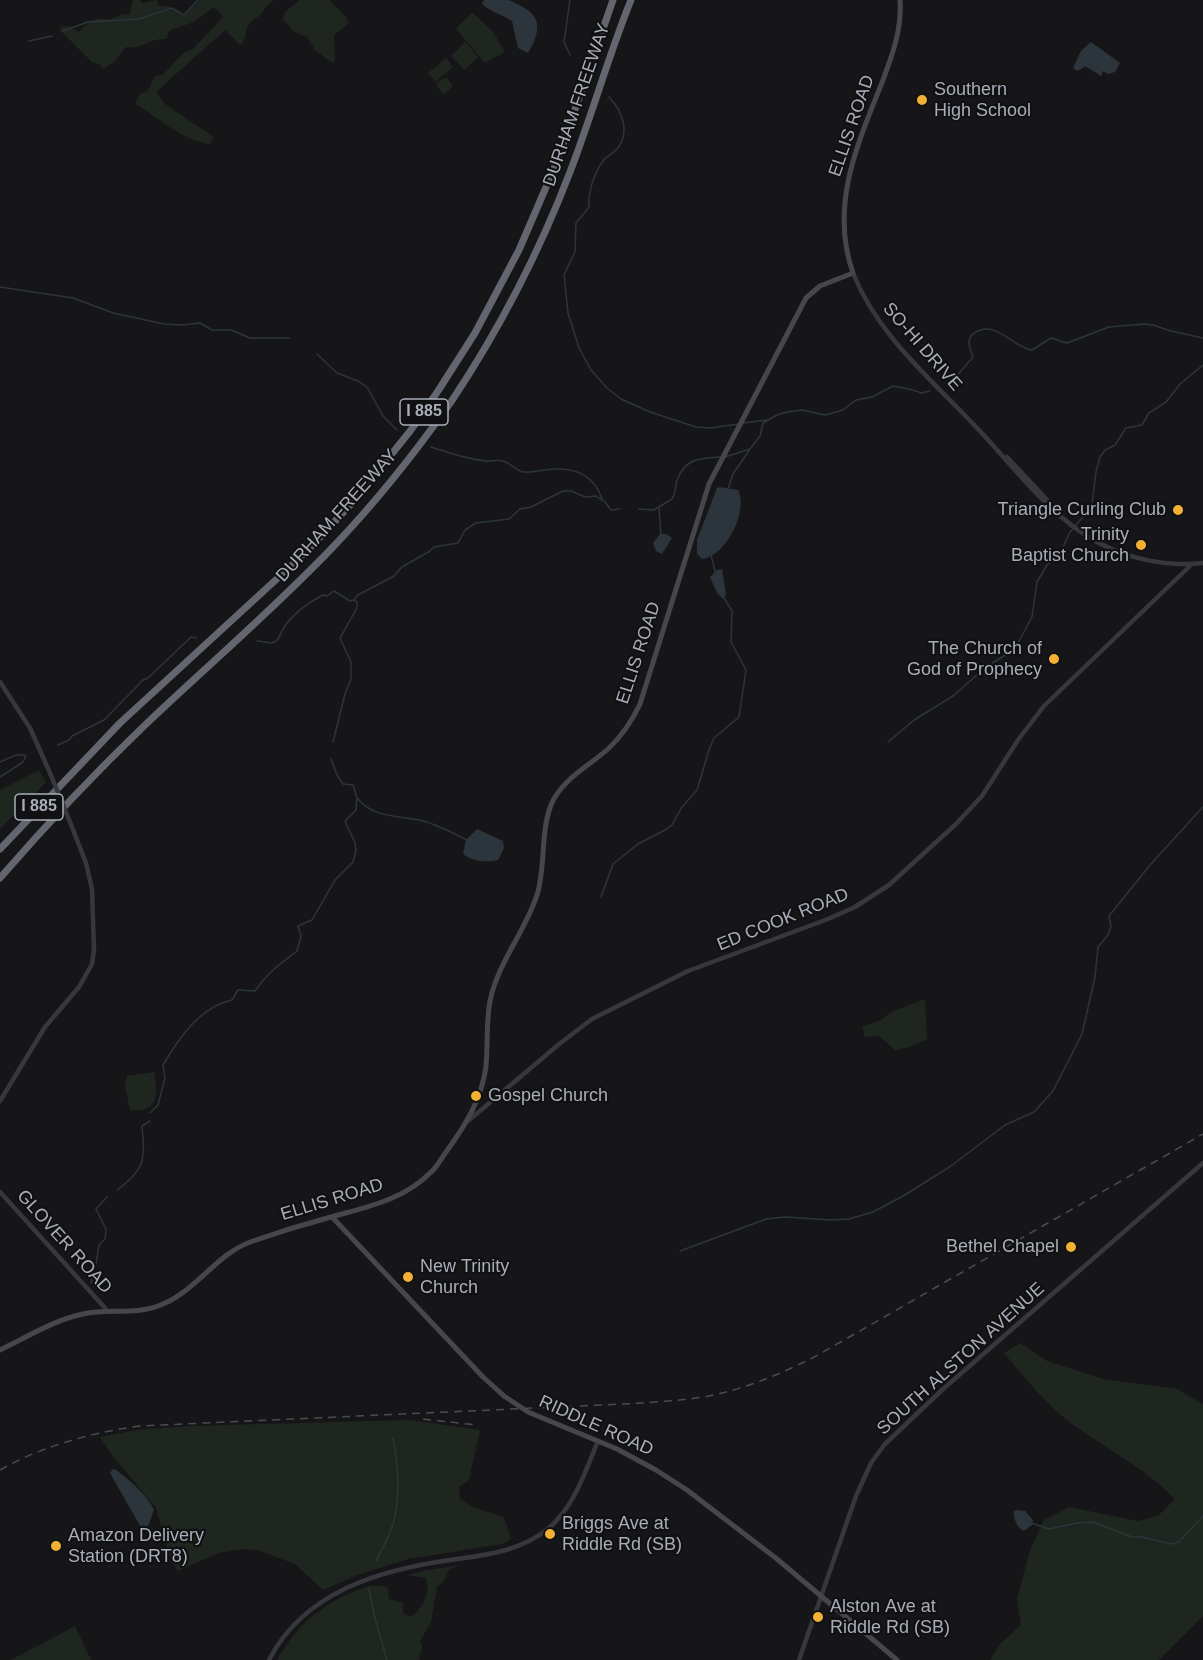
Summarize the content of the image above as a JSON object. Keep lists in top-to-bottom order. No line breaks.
{"streets":{"highway":["DURHAM FREEWAY","I 885"],"main road":["ELLIS ROAD","RIDDLE ROAD"],"street":["SO-HI DRIVE","ED COOK ROAD","GLOVER ROAD","SOUTH ALSTON AVENUE"]},"crossings":[["ELLIS ROAD","SO-HI DRIVE"],["ELLIS ROAD","ED COOK ROAD"],["ELLIS ROAD","GLOVER ROAD"],["ELLIS ROAD","RIDDLE ROAD"],["SO-HI DRIVE","ED COOK ROAD"],["SOUTH ALSTON AVENUE","RIDDLE ROAD"]],"places":["Southern High School","Triangle Curling Club","Trinity Baptist Church","The Church of God of Prophecy","Gospel Church","Bethel Chapel","New Trinity Church","Briggs Ave at Riddle Rd (SB)","Amazon Delivery Station (DRT8)","Alston Ave at Riddle Rd (SB)"]}
